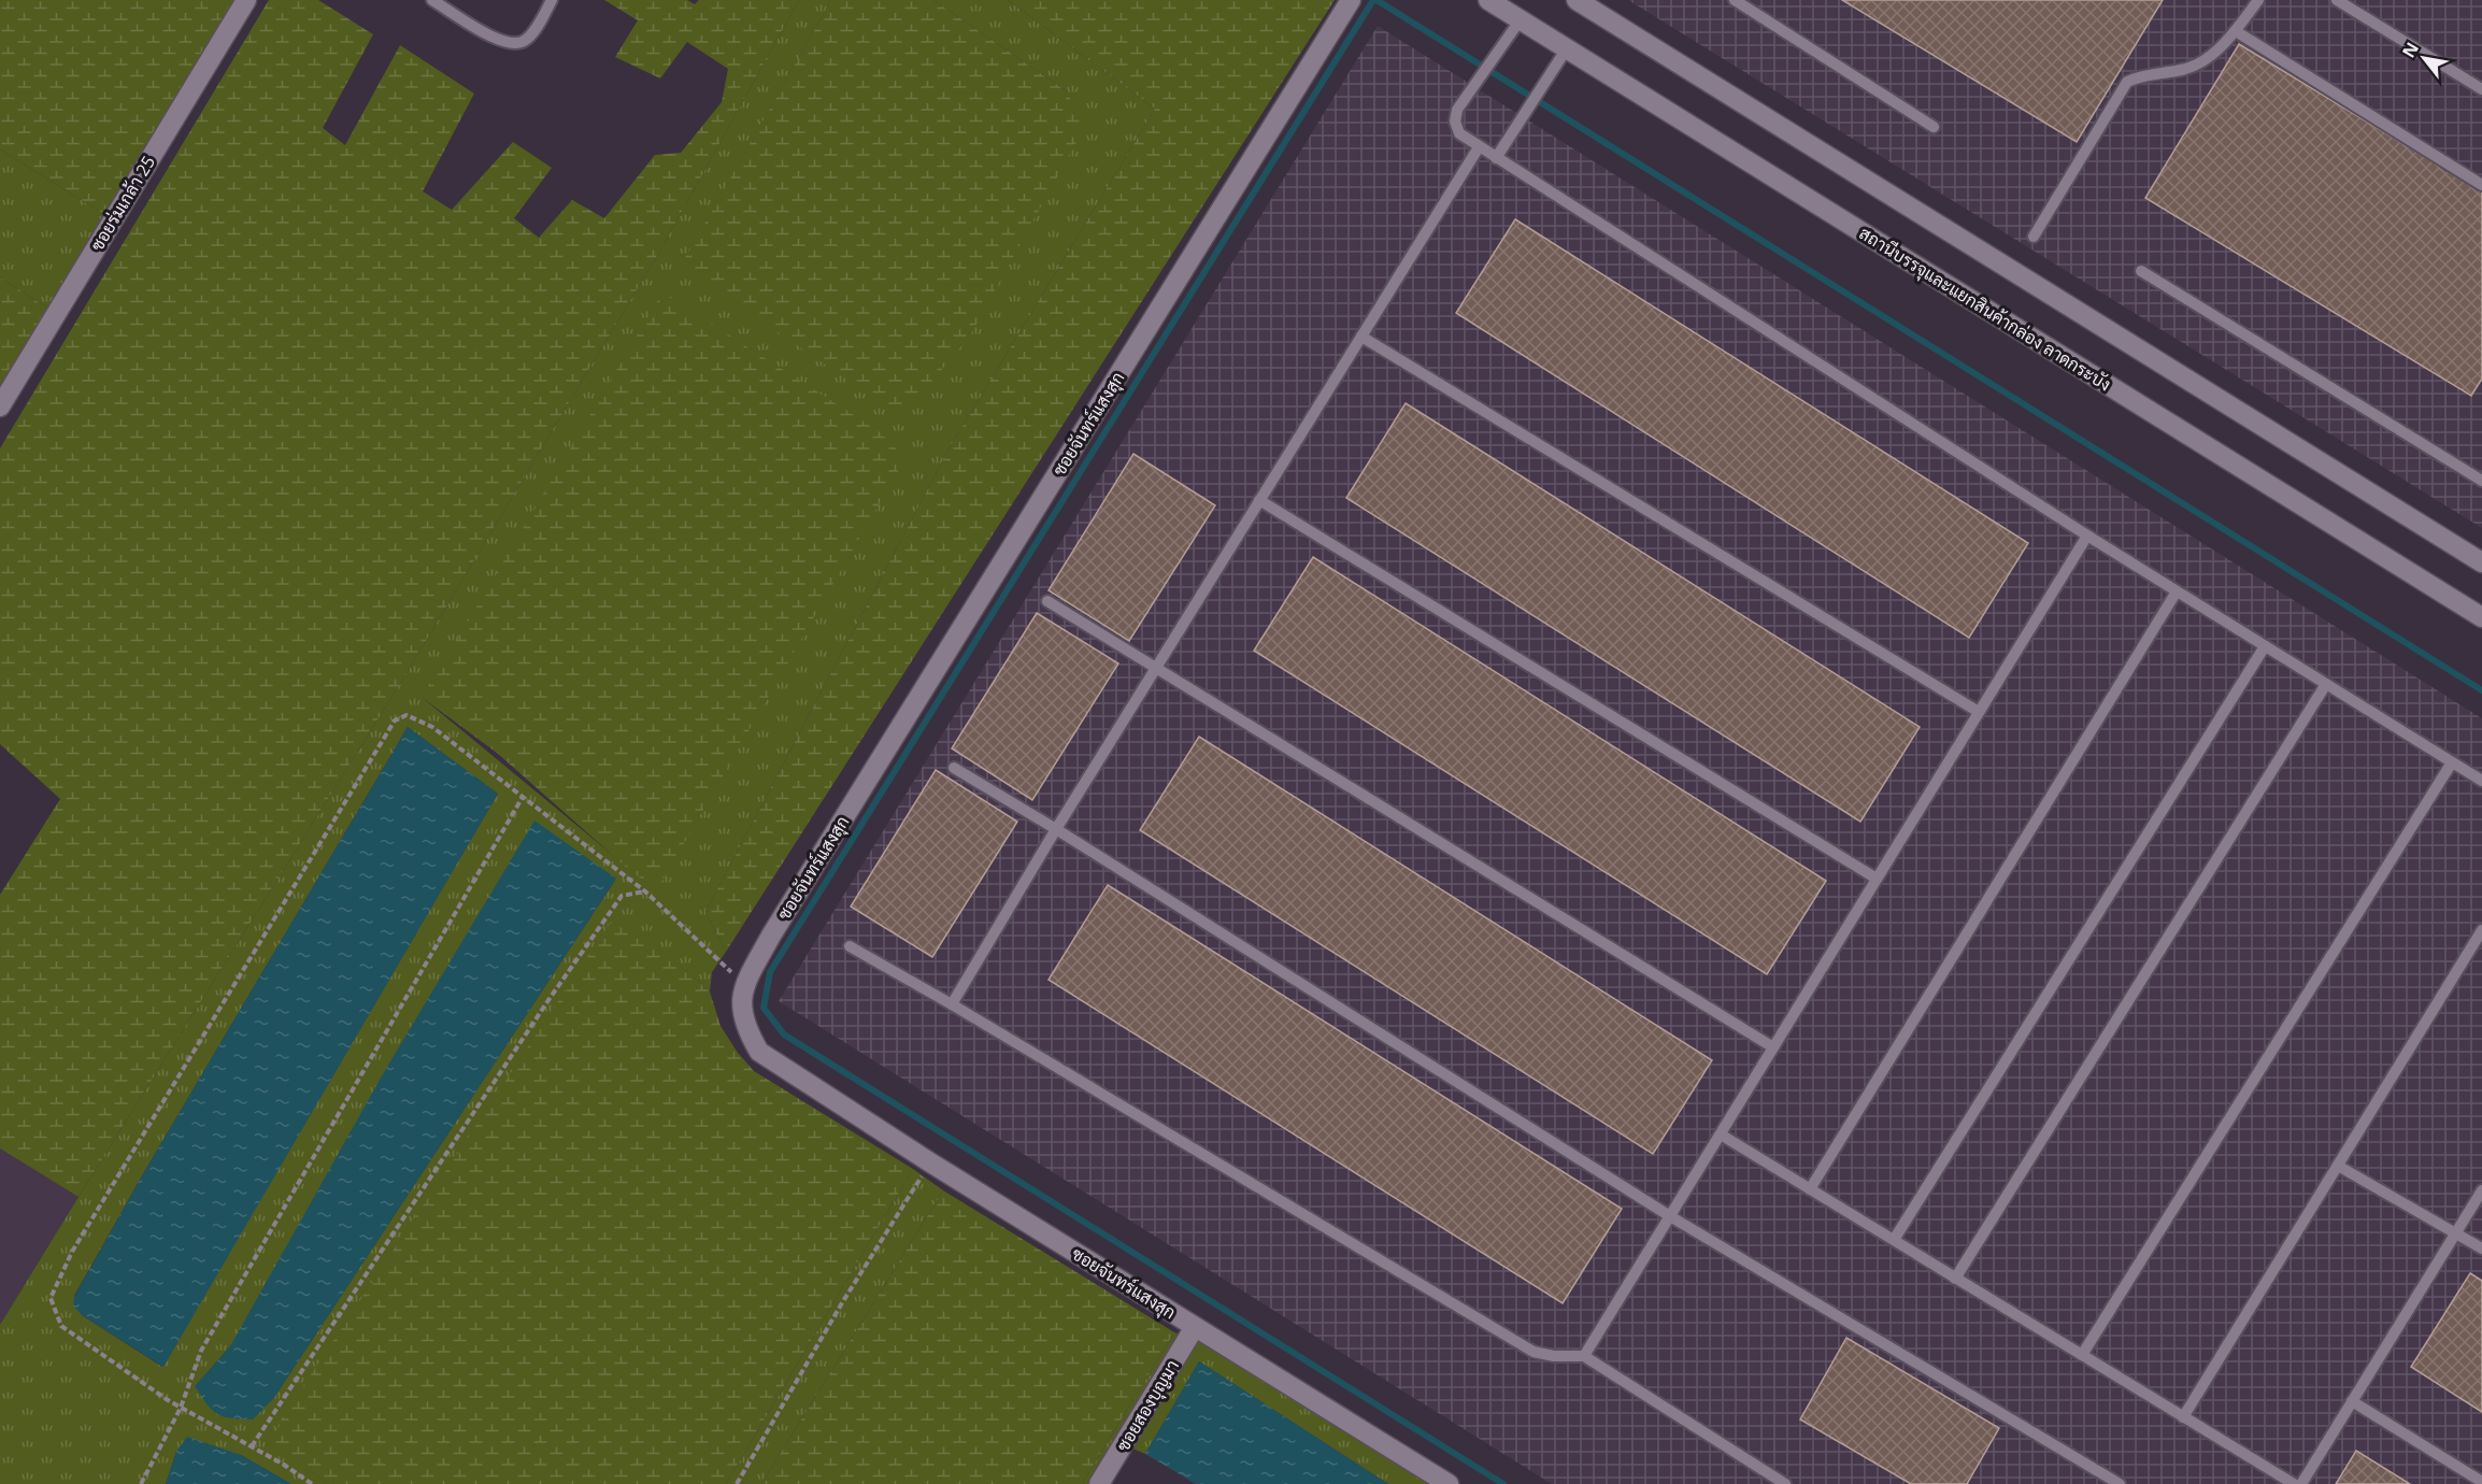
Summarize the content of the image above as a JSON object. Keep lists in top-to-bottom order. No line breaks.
{"streets":{"street":["ซอยร่มเกล้า 25","สถานีบรรจุและแยกสินค้ากล่อง ลาดกระบัง","ซอยจันทร์แสงสุก","ซอยสองบุญมา"]},"crossings":[["ซอยจันทร์แสงสุก","ซอยสองบุญมา"]],"north":"top left"}
